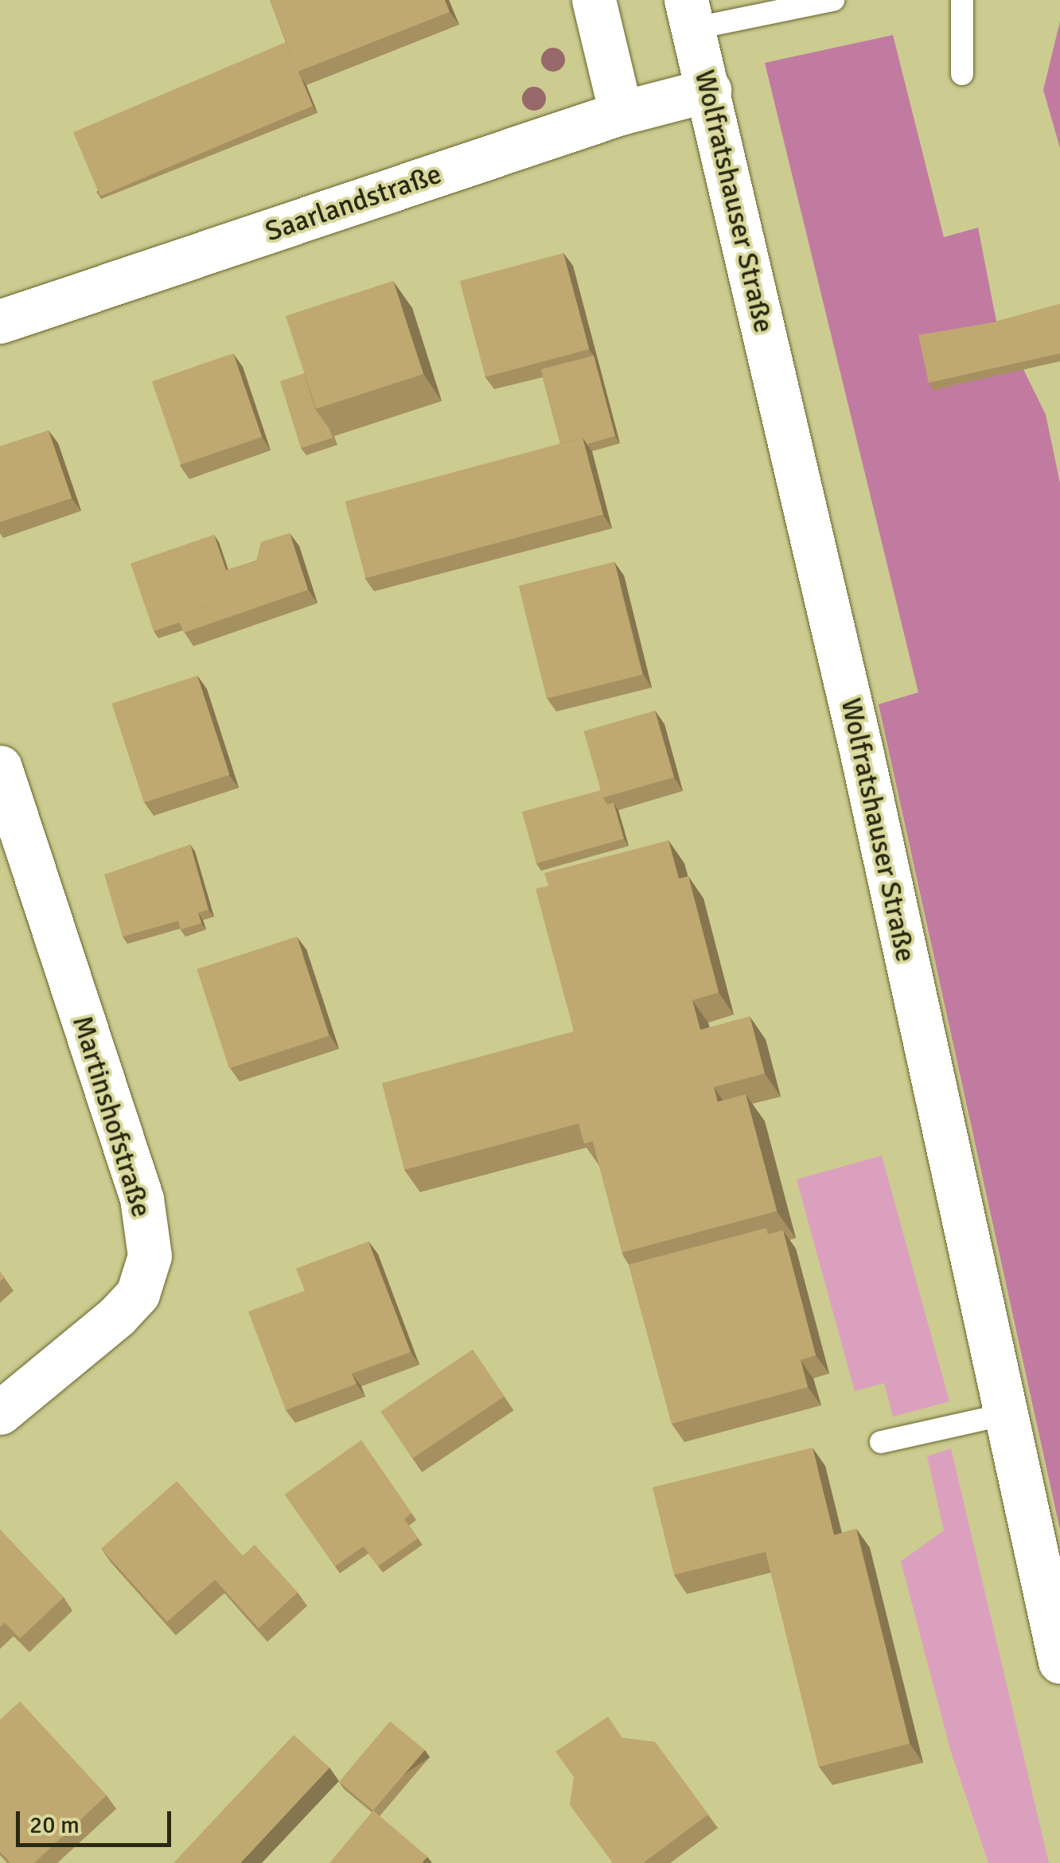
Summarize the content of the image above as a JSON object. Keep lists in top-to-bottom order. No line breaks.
{"streets":{"main road":["Wolfratshauser Straße","Saarlandstraße","Martinshofstraße"]},"crossings":[["Wolfratshauser Straße","Saarlandstraße"]],"scale_bar":"20 m"}
